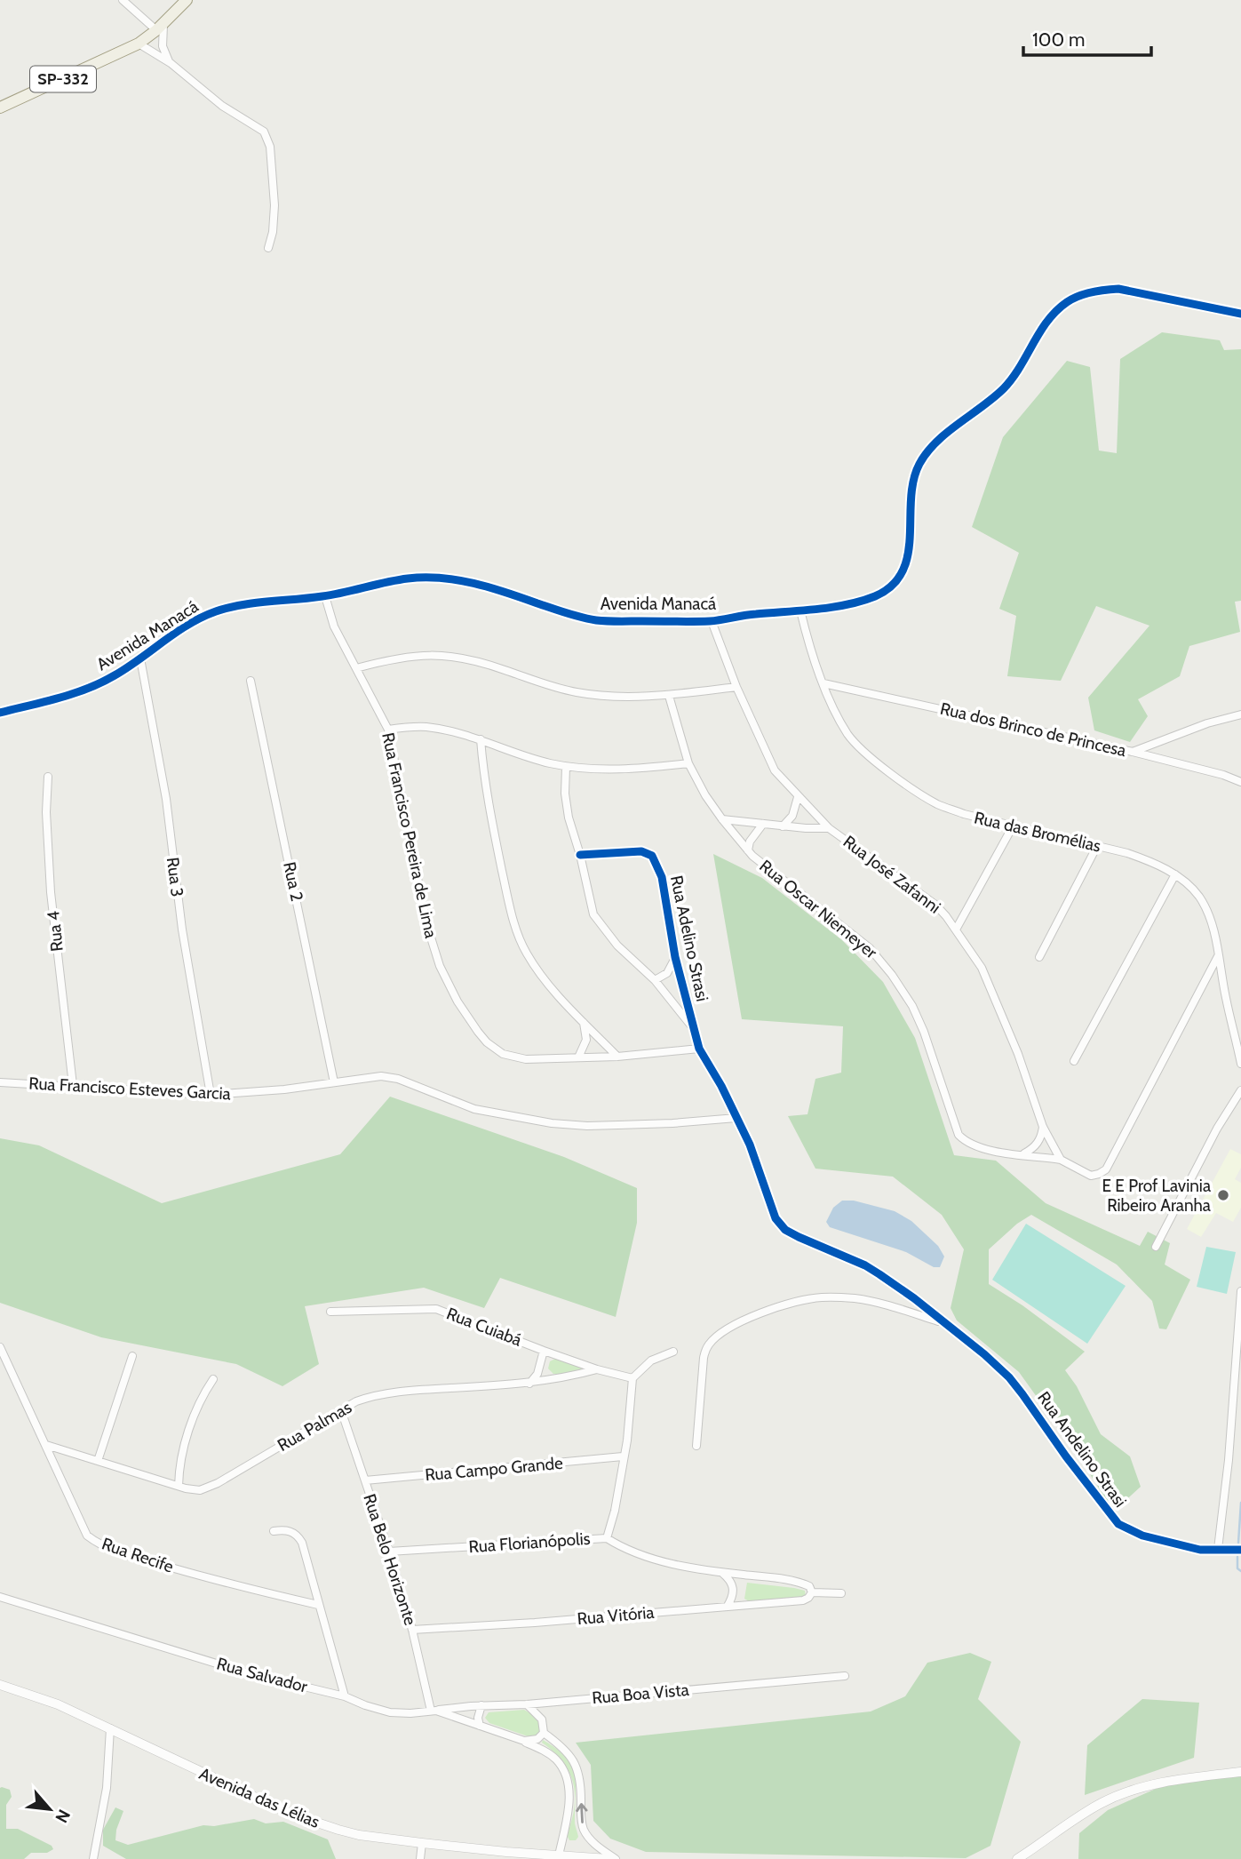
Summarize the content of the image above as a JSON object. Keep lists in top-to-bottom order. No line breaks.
{"streets":{"main road":["SP-332"],"street":["Avenida Manacá","Rua dos Brinco de Princesa","Rua das Bromélias","Rua Francisco Pereira de Lima","Rua José Zafanni","Rua 3","Rua 2","Rua Oscar Niemeyer","Rua 4","Rua Adelino Strasi","Rua Francisco Esteves Garcia","Rua Cuiabá","Rua Palmas","Rua Andelino Strasi","Rua Campo Grande","Rua Florianópolis","Rua Recife","Rua Belo Horizonte","Rua Vitória","Rua Salvador","Rua Boa Vista","Avenida das Lélias"]},"crossings":[["Avenida Manacá","Rua das Bromélias"],["Avenida Manacá","Rua Francisco Pereira de Lima"],["Avenida Manacá","Rua José Zafanni"],["Avenida Manacá","Rua 3"],["Rua dos Brinco de Princesa","Rua das Bromélias"],["Rua Francisco Pereira de Lima","Rua Adelino Strasi"],["Rua José Zafanni","Rua Oscar Niemeyer"],["Rua 3","Rua Francisco Esteves Garcia"],["Rua 2","Rua Francisco Esteves Garcia"],["Rua 4","Rua Francisco Esteves Garcia"],["Rua Adelino Strasi","Rua Francisco Esteves Garcia"],["Rua Adelino Strasi","Rua Andelino Strasi"],["Rua Francisco Esteves Garcia","Rua Andelino Strasi"],["Rua Cuiabá","Rua Palmas"],["Rua Palmas","Rua Recife"],["Rua Palmas","Rua Belo Horizonte"],["Rua Campo Grande","Rua Belo Horizonte"],["Rua Florianópolis","Rua Belo Horizonte"],["Rua Florianópolis","Rua Vitória"],["Rua Belo Horizonte","Rua Vitória"],["Rua Belo Horizonte","Rua Salvador"],["Rua Belo Horizonte","Rua Boa Vista"],["Rua Salvador","Rua Boa Vista"],["Rua Salvador","Avenida das Lélias"]],"places":["E E Prof Lavinia Ribeiro Aranha"],"scale_bar":"100 m","north":"bottom right"}
